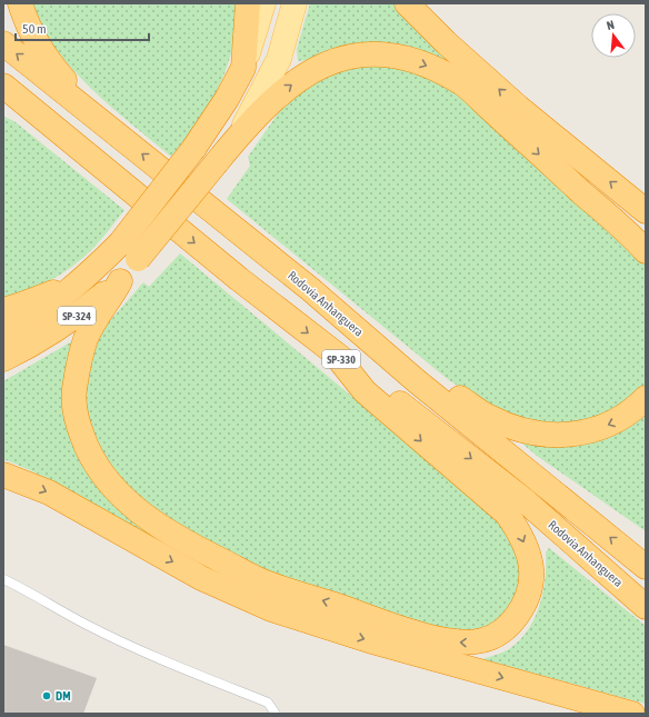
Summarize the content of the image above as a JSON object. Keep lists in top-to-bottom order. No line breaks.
{"streets":{"highway":["Rodovia Anhanguera","SP-324","SP-330"]},"places":["DM"],"scale_bar":"50 m","north":"top"}
